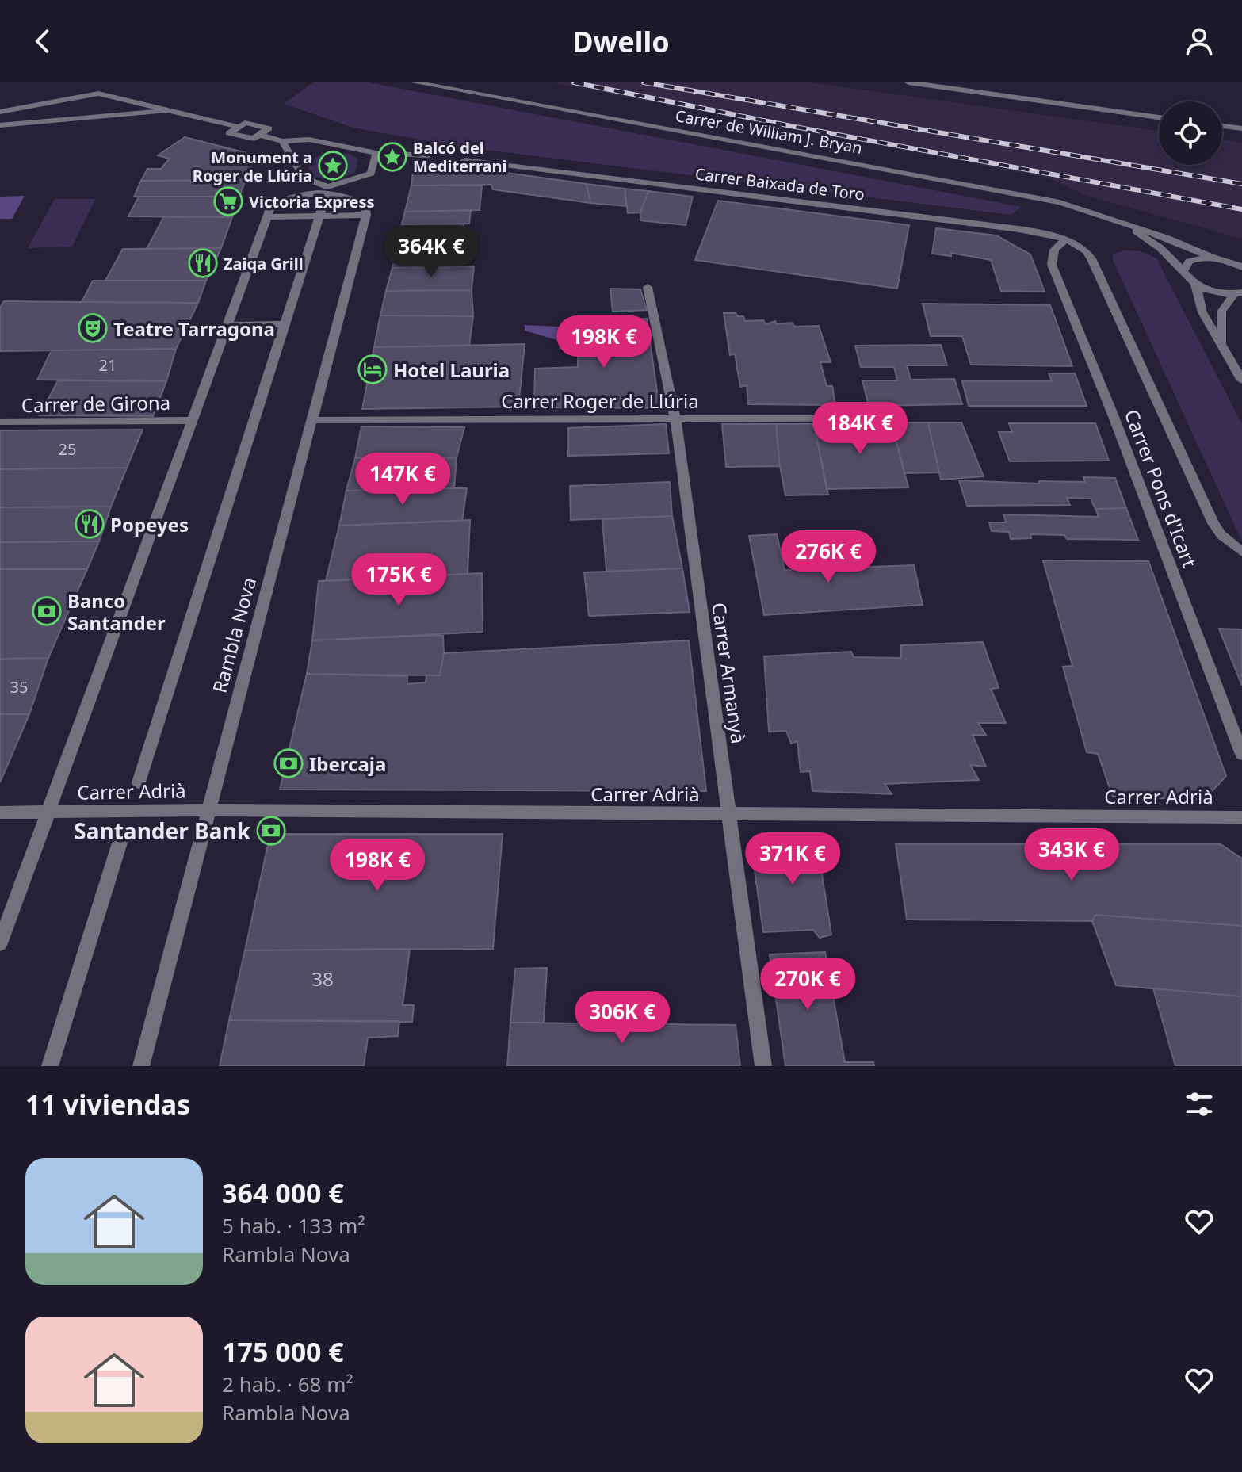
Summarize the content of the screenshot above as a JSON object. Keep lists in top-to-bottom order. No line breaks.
{"streets":{"street":["Carrer de William J. Bryan","Carrer Baixada de Toro","Carrer Roger de Llúria","Carrer de Girona","Carrer Pons d'Icart","Rambla Nova","Carrer Armanyà","Carrer Adrià"]},"crossings":[["Carrer Baixada de Toro","Carrer Pons d'Icart"],["Carrer Roger de Llúria","Rambla Nova"],["Carrer Roger de Llúria","Carrer Armanyà"],["Rambla Nova","Carrer Adrià"],["Carrer Armanyà","Carrer Adrià"]],"places":{"place":["Balcó del Mediterrani","Monument a Roger de Llúria"],"supermarket":["Victoria Express"],"restaurant":["Zaiqa Grill","Popeyes"],"theatre":["Teatre Tarragona"],"hotel":["Hotel Lauria"],"bank":["Banco Santander","Ibercaja","Santander Bank"]},"house_numbers":["21","25","35","38"],"page":{"header":"Dwello","price":["364K €","198K €","184K €","147K €","276K €","175K €","343K €","371K €","198K €","270K €","306K €"],"heading":"11 viviendas","list":[{"name":"364 000 €","note":"5 hab. · 133 m² · Rambla Nova"},{"name":"175 000 €","note":"2 hab. · 68 m² · Rambla Nova"}]}}
